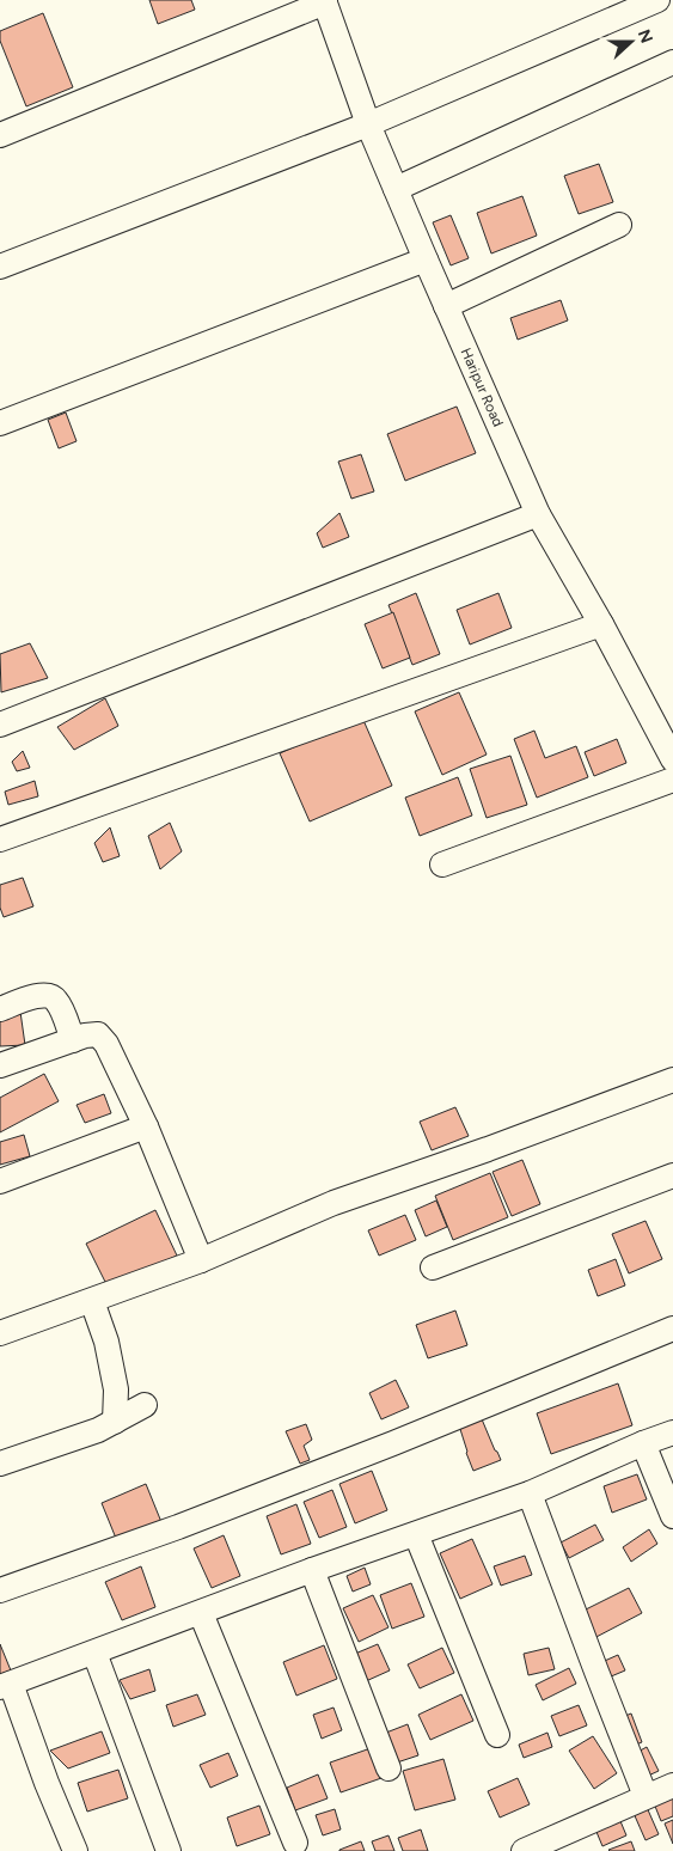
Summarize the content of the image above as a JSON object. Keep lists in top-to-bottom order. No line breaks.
{"streets":{"street":["Haripur Road"]},"north":"right"}
